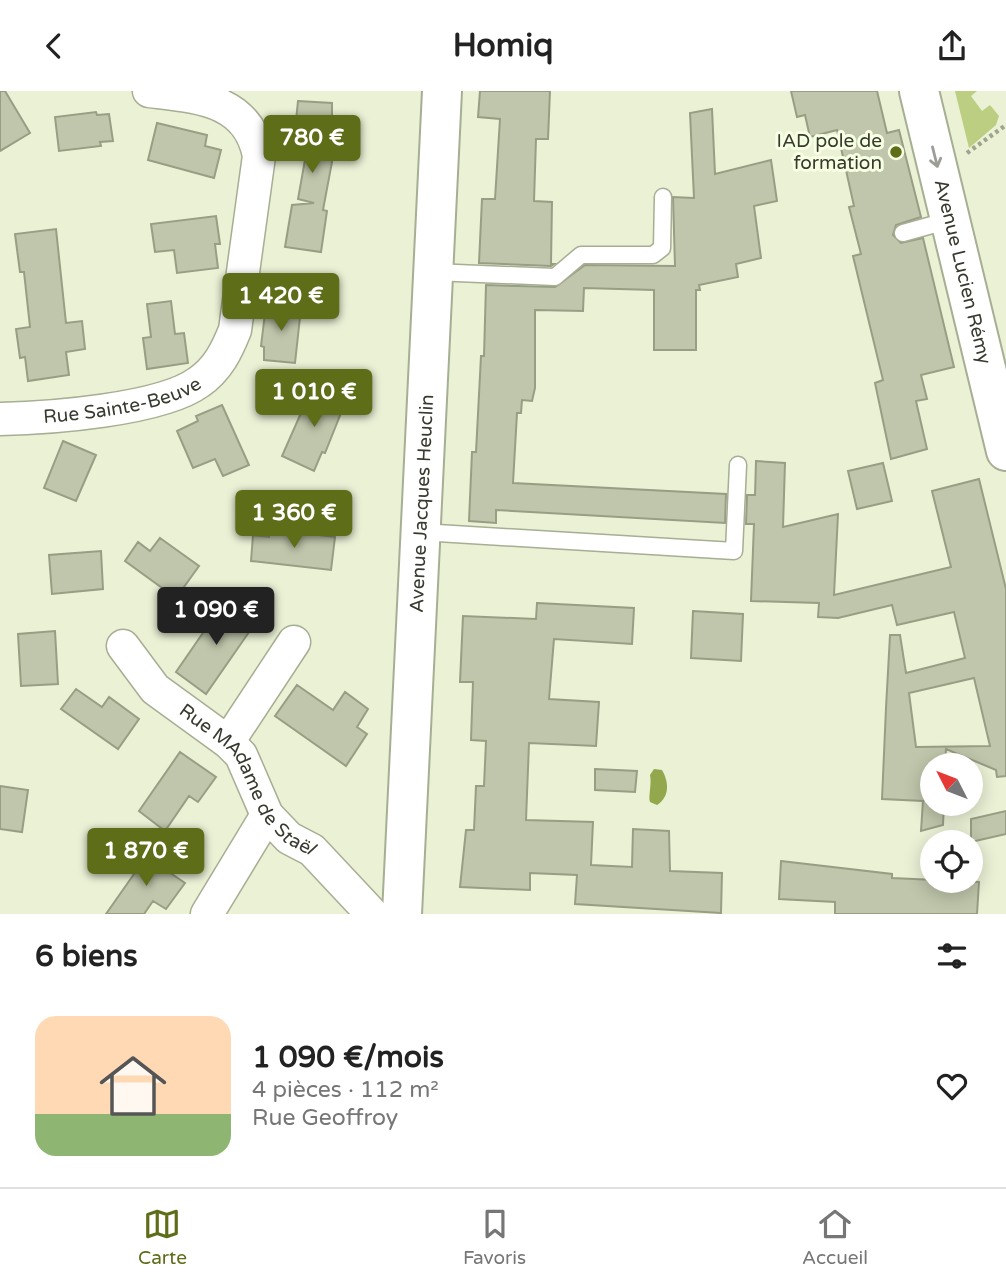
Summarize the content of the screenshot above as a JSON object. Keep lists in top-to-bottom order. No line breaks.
{"streets":{"street":["Avenue Lucien Rémy","Rue Sainte-Beuve","Avenue Jacques Heuclin","Rue MAdame de Staël"]},"places":["IAD pole de formation"],"north":"top left","page":{"header":"Homiq","price":["780 €","1 420 €","1 010 €","1 360 €","1 090 €","1 870 €"],"heading":"6 biens","list":[{"name":"1 090 €/mois","note":"4 pièces · 112 m² · Rue Geoffroy"}],"tabs":["Carte","Favoris","Accueil"]}}
